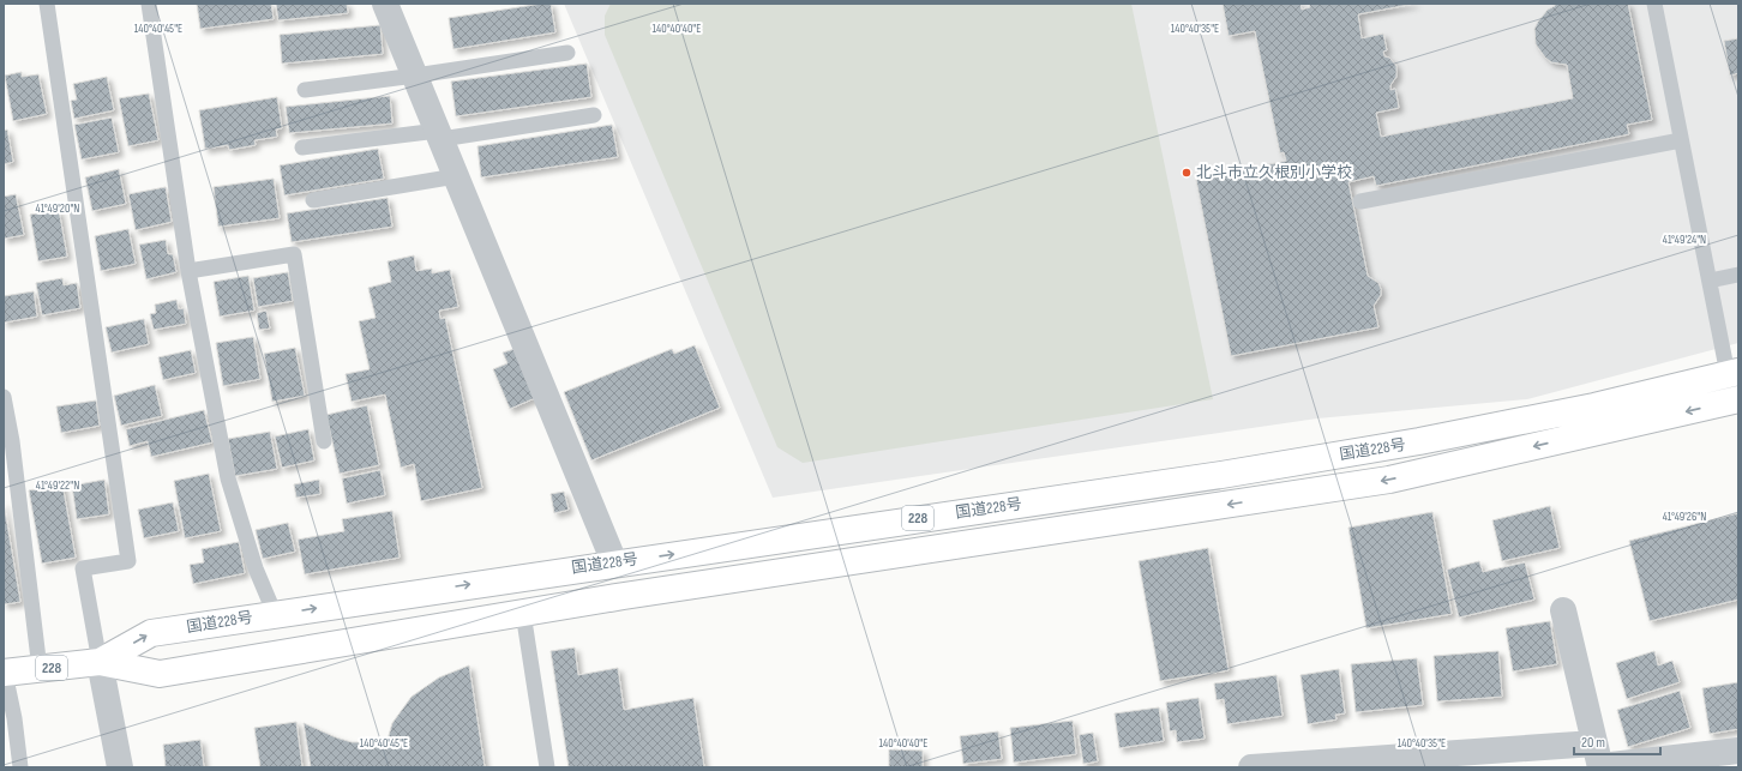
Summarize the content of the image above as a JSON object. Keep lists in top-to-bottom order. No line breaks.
{"streets":{"highway":["国道228号","228"]},"places":["北斗市立久根別小学校"],"scale_bar":"20 m","coordinates":["140°40'45\"E","140°40'40\"E","140°40'35\"E","41°49'20\"N","41°49'24\"N","41°49'22\"N","41°49'26\"N"]}
